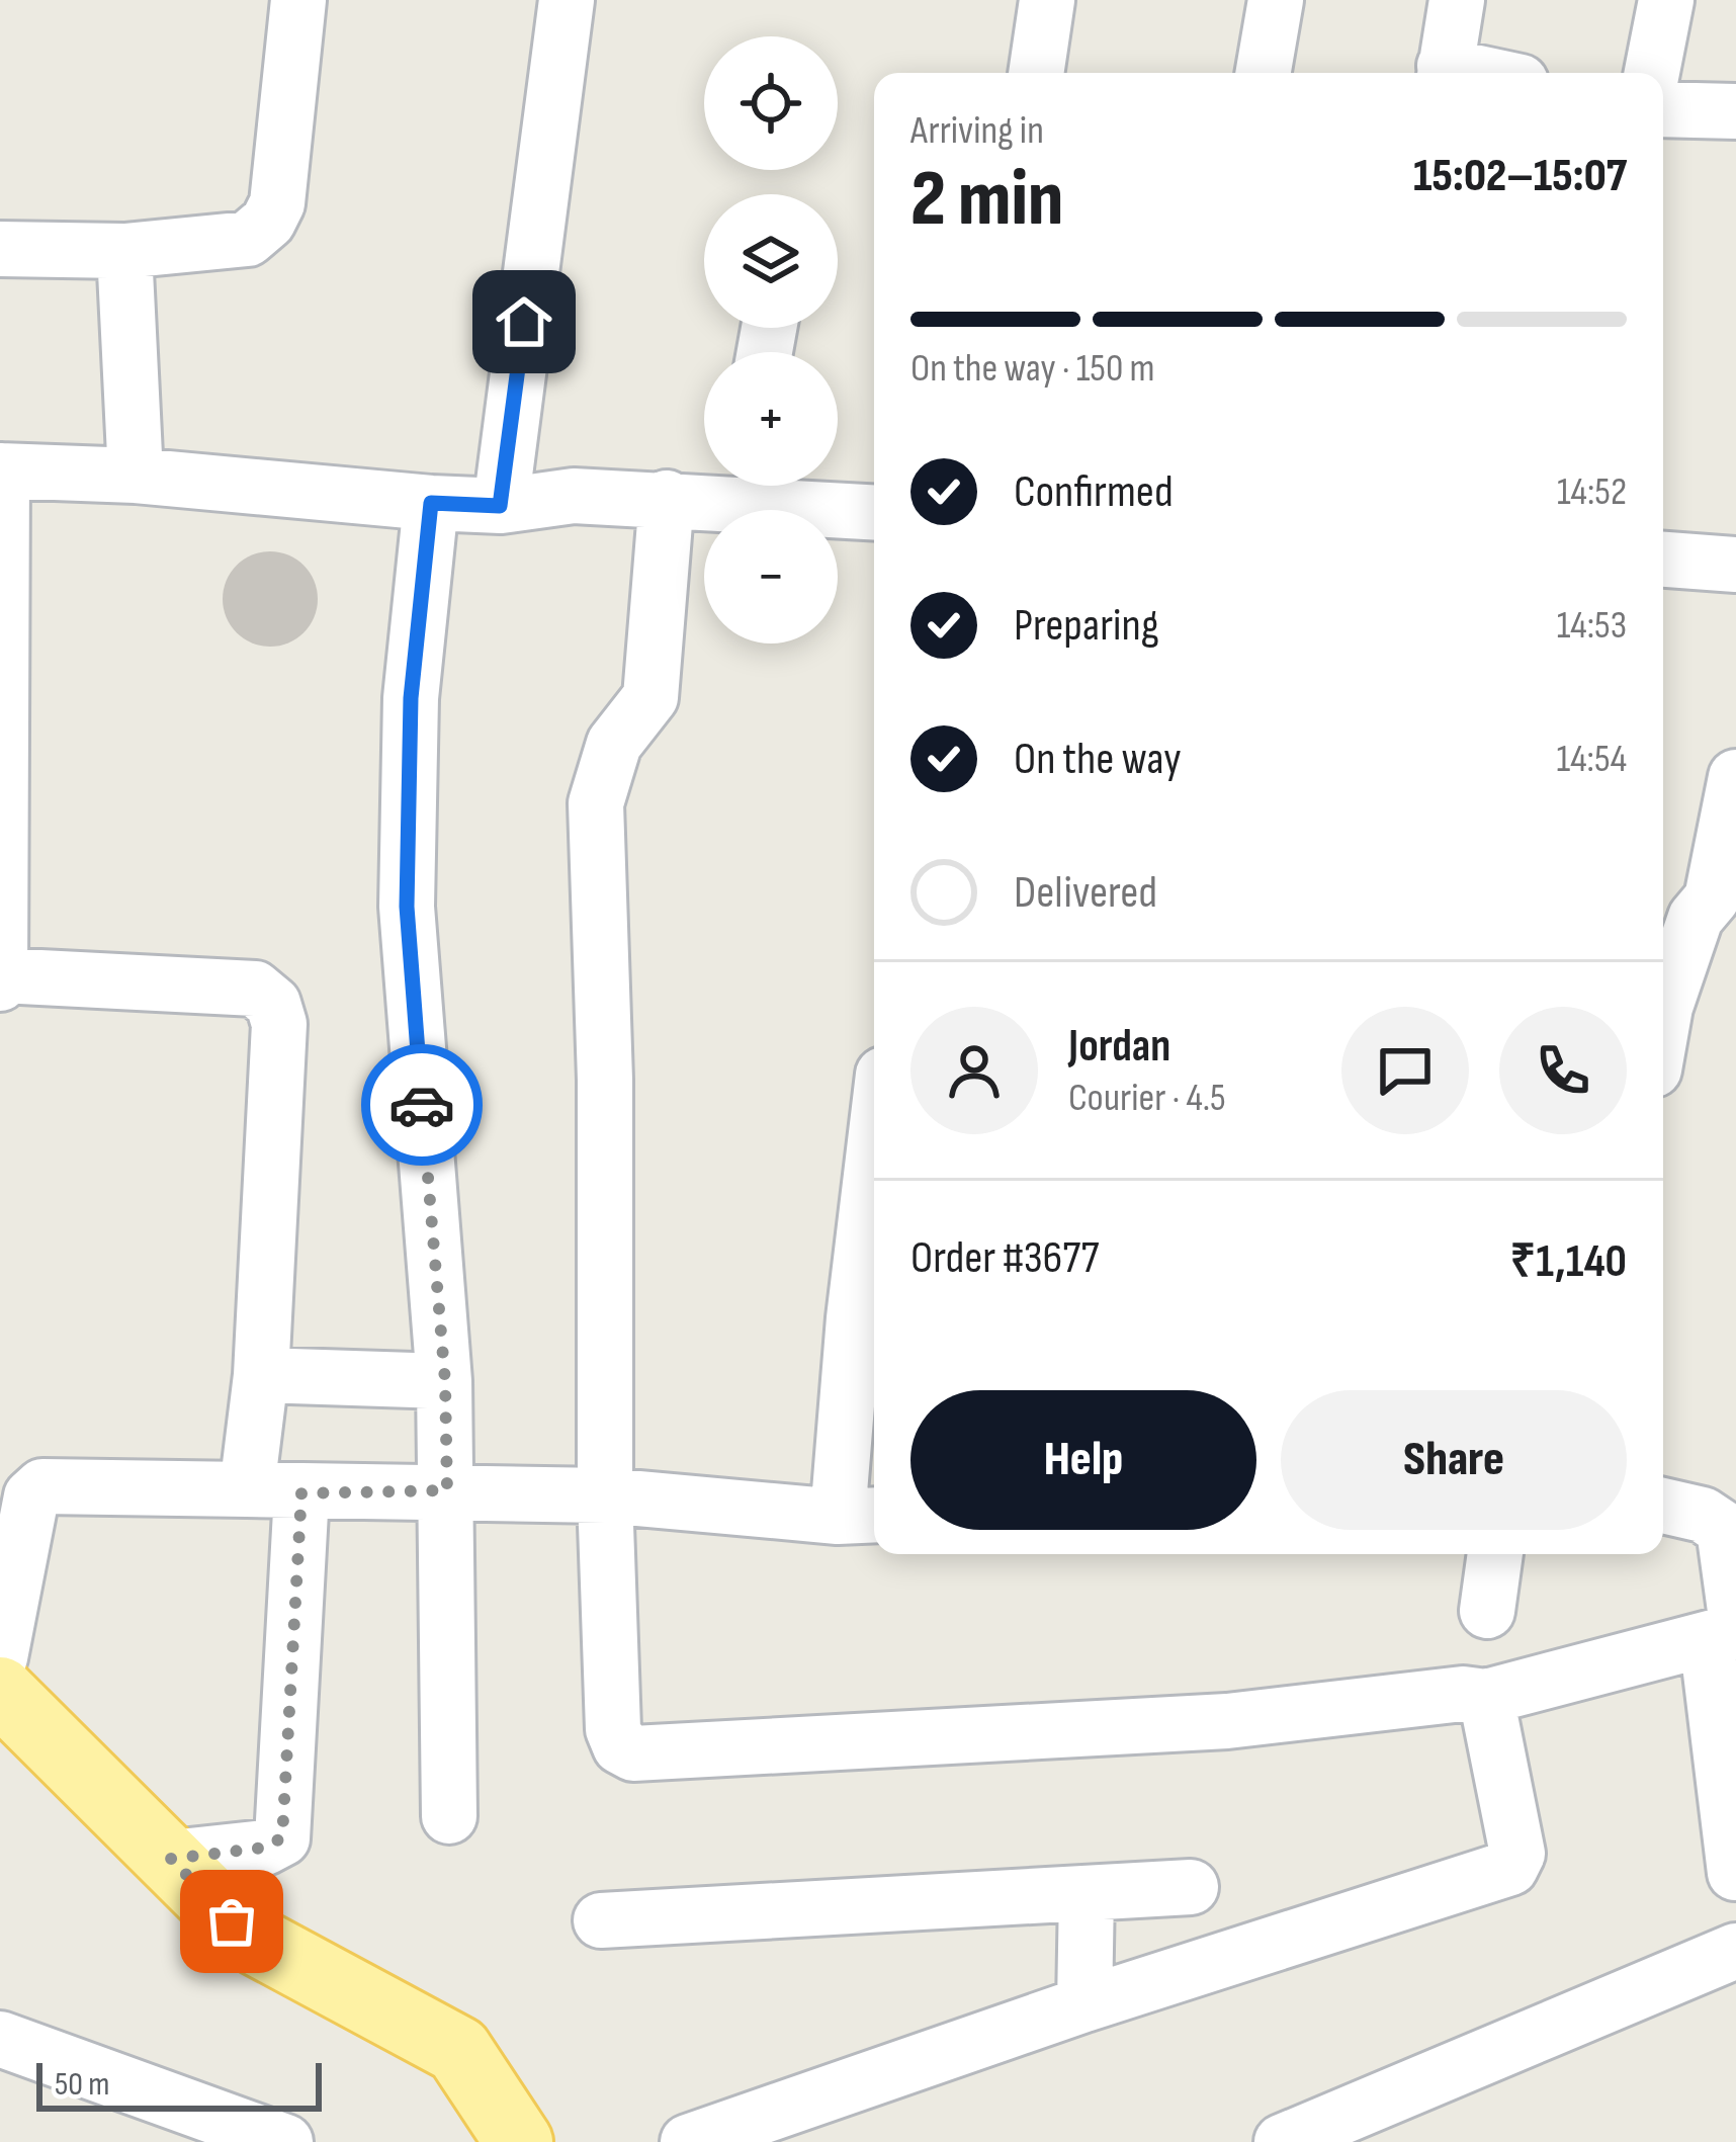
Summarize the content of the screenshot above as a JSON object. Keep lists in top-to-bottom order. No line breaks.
{"scale_bar":"50 m","page":{"map_buttons":["+","−"],"heading":["2 min","Arriving in","15:02–15:07"],"panel":["Jordan","Courier · 4.5","Order #3677","₹1,140"],"bar":"On the way · 150 m","list":[["Confirmed","14:52"],["Preparing","14:53"],["On the way","14:54"],"Delivered"],"buttons":["Help","Share"],"scale":"50 m"}}
